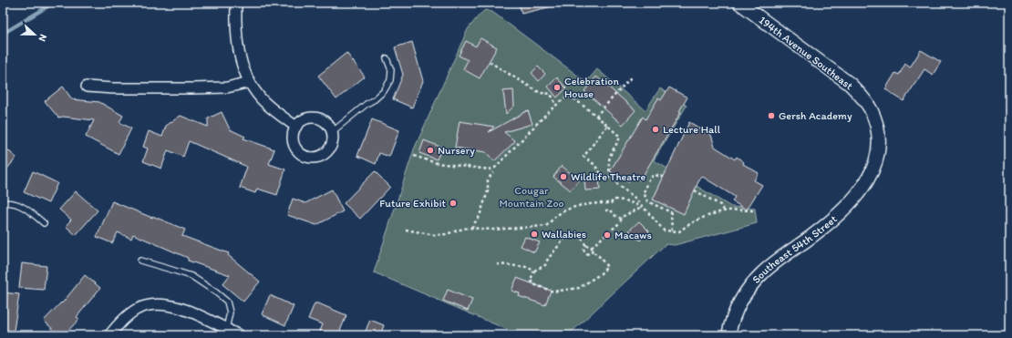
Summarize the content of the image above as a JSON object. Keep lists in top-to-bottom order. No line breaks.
{"streets":{"street":["194th Avenue Southeast","Southeast 54th Street"]},"crossings":[["194th Avenue Southeast","Southeast 54th Street"]],"parks":["Cougar Mountain Zoo"],"places":["Celebration House","Gersh Academy","Lecture Hall","Nursery","Wildlife Theatre","Future Exhibit","Wallabies","Macaws"],"north":"right"}
